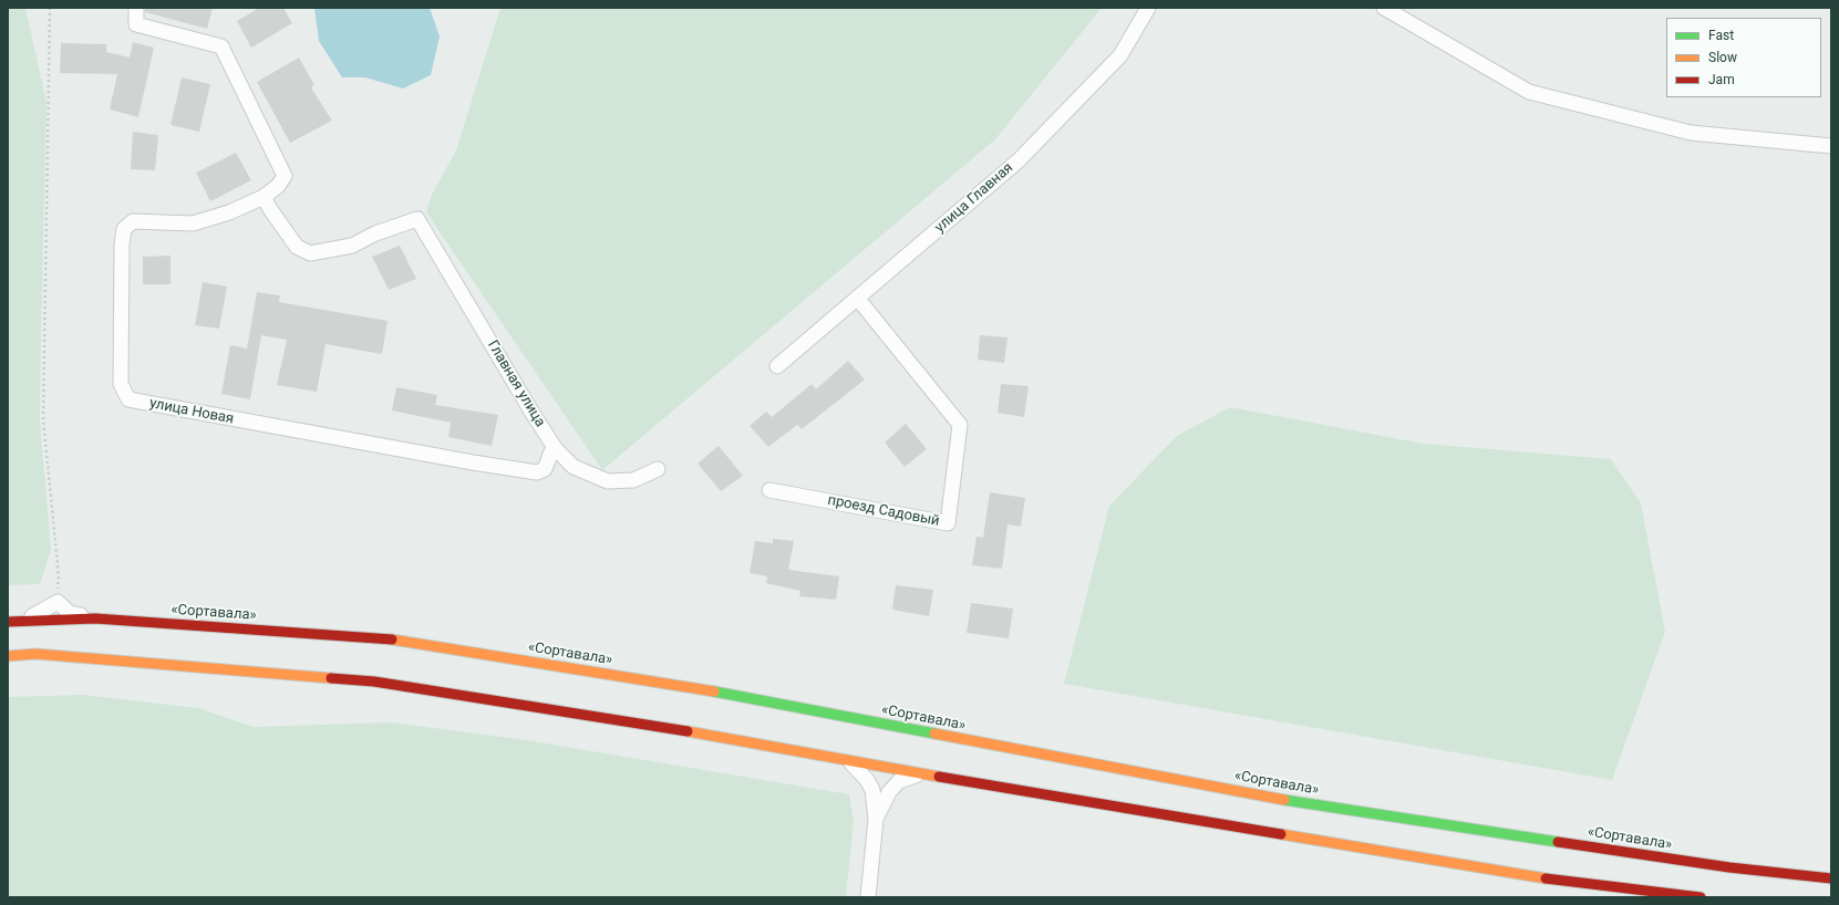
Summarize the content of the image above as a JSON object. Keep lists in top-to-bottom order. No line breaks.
{"streets":{"highway":["«Сортавала»"],"street":["улица Главная","Главная улица","улица Новая","проезд Садовый"]},"crossings":[["улица Главная","проезд Садовый"],["Главная улица","улица Новая"]],"legend":["Fast","Slow","Jam"]}
